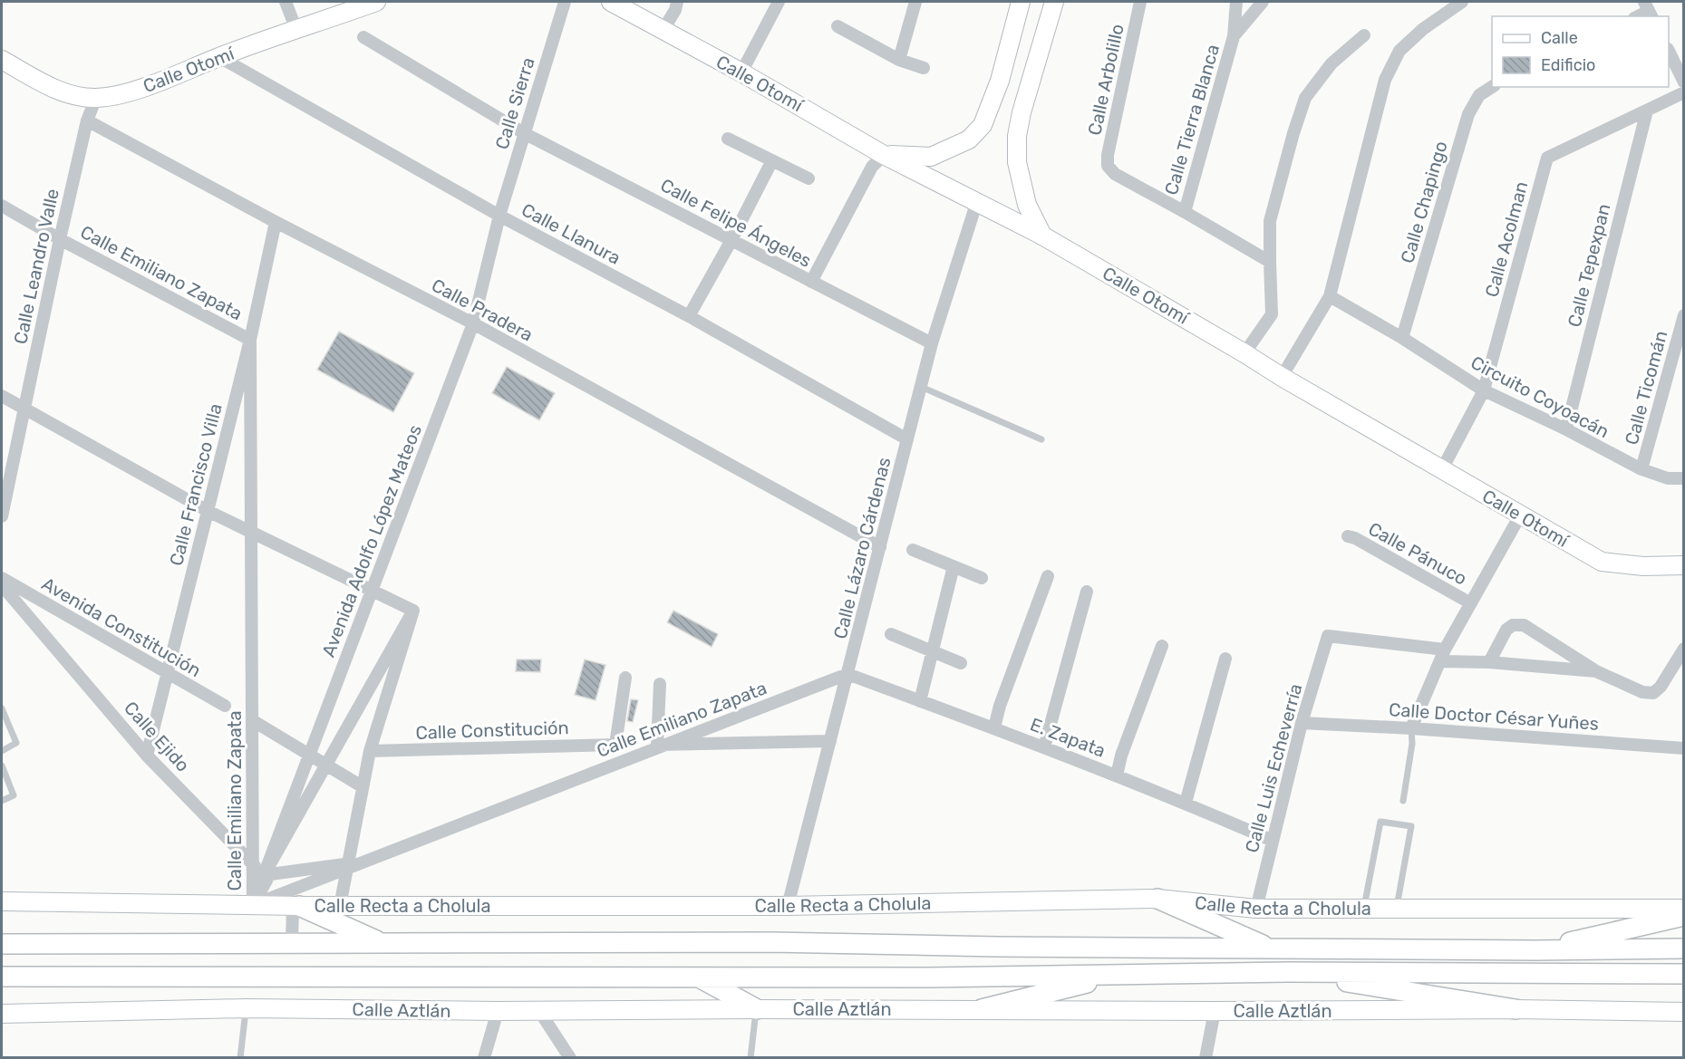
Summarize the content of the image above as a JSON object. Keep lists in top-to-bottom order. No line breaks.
{"streets":{"main road":["Calle Otomí","Calle Recta a Cholula","Calle Aztlán"],"street":["Calle Arbolillo","Calle Sierra","Calle Tierra Blanca","Calle Chapingo","Calle Felipe Ángeles","Calle Llanura","Calle Acolman","Calle Tepexpan","Calle Leandro Valle","Calle Emiliano Zapata","Calle Pradera","Calle Ticomán","Circuito Coyoacán","Calle Francisco Villa","Avenida Adolfo López Mateos","Calle Lázaro Cárdenas","Calle Pánuco","Avenida Constitución","Calle Doctor César Yuñes","Calle Constitución","Calle Ejido","E. Zapata","Calle Luis Echeverría"]},"crossings":[["Calle Otomí","Calle Llanura"],["Calle Otomí","Calle Acolman"],["Calle Otomí","Calle Lázaro Cárdenas"],["Calle Arbolillo","Calle Tierra Blanca"],["Calle Sierra","Calle Felipe Ángeles"],["Calle Sierra","Calle Llanura"],["Calle Sierra","Avenida Adolfo López Mateos"],["Calle Chapingo","Circuito Coyoacán"],["Calle Felipe Ángeles","Calle Lázaro Cárdenas"],["Calle Llanura","Avenida Adolfo López Mateos"],["Calle Llanura","Calle Lázaro Cárdenas"],["Calle Acolman","Calle Tepexpan"],["Calle Acolman","Circuito Coyoacán"],["Calle Tepexpan","Circuito Coyoacán"],["Calle Leandro Valle","Calle Emiliano Zapata"],["Calle Leandro Valle","Calle Pradera"],["Calle Emiliano Zapata","Calle Francisco Villa"],["Calle Emiliano Zapata","Avenida Adolfo López Mateos"],["Calle Emiliano Zapata","Calle Lázaro Cárdenas"],["Calle Emiliano Zapata","Calle Ejido"],["Calle Emiliano Zapata","E. Zapata"],["Calle Emiliano Zapata","Calle Recta a Cholula"],["Calle Pradera","Calle Francisco Villa"],["Calle Pradera","Avenida Adolfo López Mateos"],["Calle Pradera","Calle Lázaro Cárdenas"],["Calle Ticomán","Circuito Coyoacán"],["Calle Francisco Villa","Avenida Constitución"],["Calle Francisco Villa","Calle Ejido"],["Avenida Adolfo López Mateos","Calle Ejido"],["Avenida Adolfo López Mateos","Calle Recta a Cholula"],["Calle Lázaro Cárdenas","E. Zapata"],["Calle Lázaro Cárdenas","Calle Recta a Cholula"],["Calle Doctor César Yuñes","Calle Luis Echeverría"],["Calle Ejido","Calle Recta a Cholula"],["E. Zapata","Calle Luis Echeverría"],["Calle Luis Echeverría","Calle Recta a Cholula"]],"legend":["Calle","Edificio"]}
